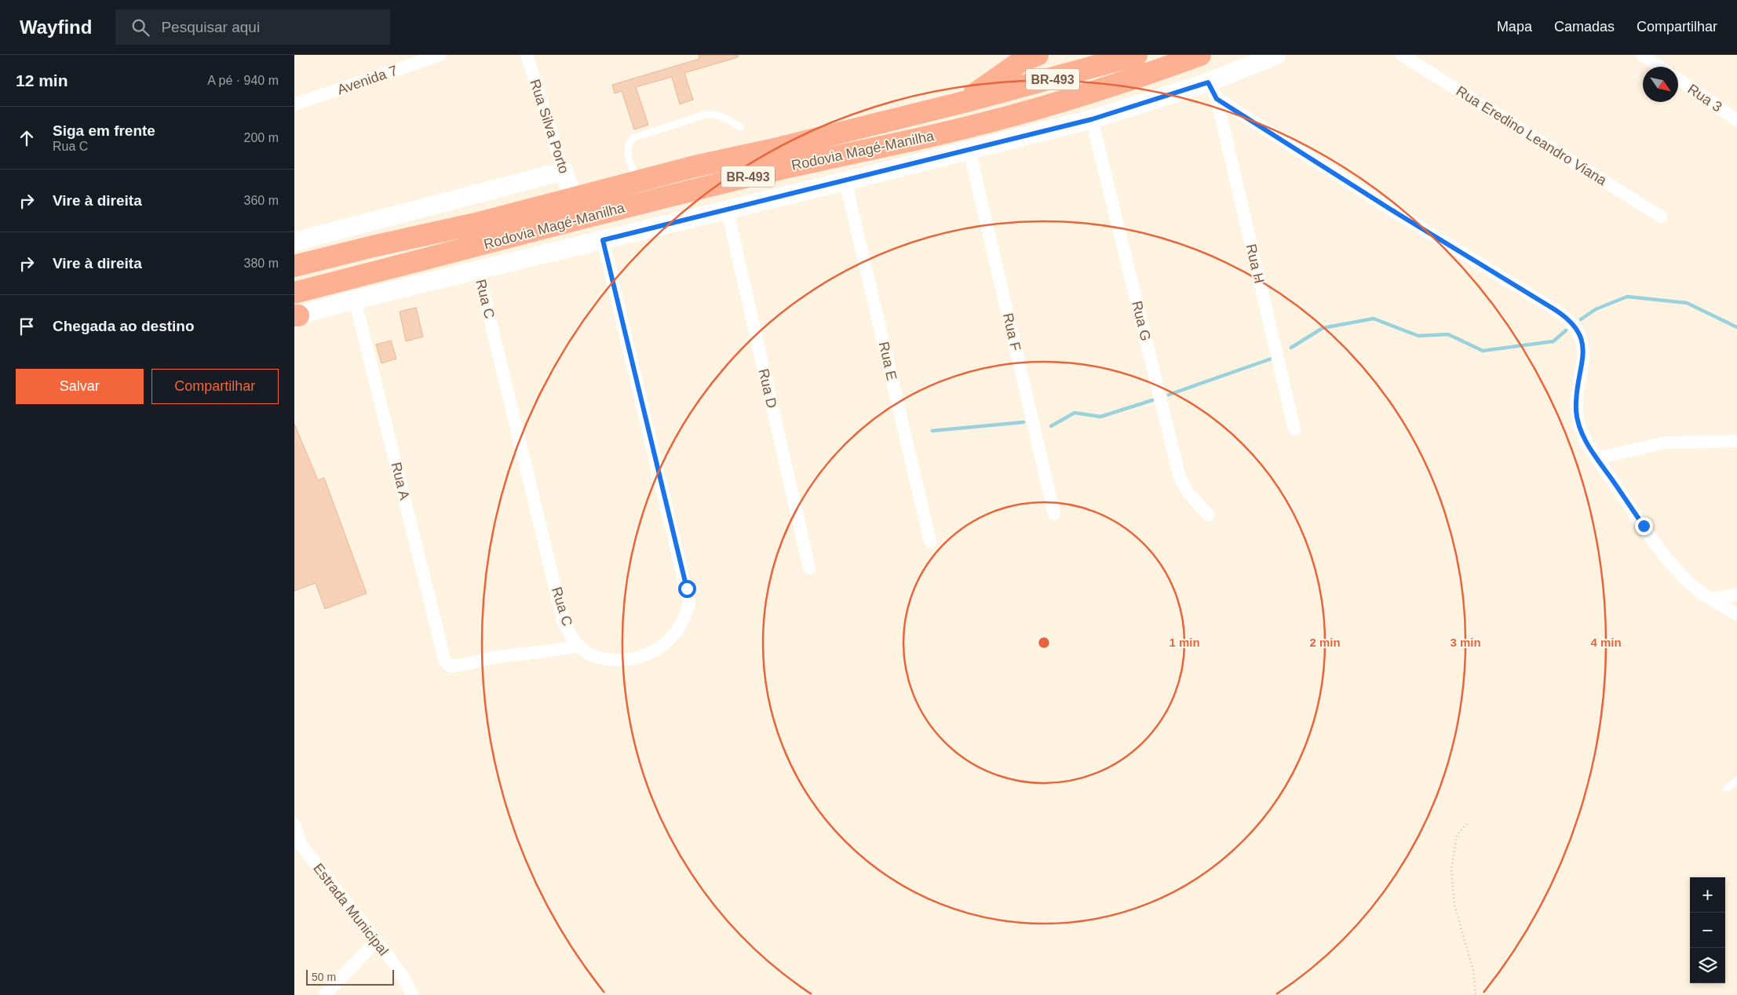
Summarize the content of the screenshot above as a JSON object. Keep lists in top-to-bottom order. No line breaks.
{"streets":{"highway":["BR-493","Rodovia Magé-Manilha"],"main road":["Rua Silva Porto"],"street":["Avenida 7","Rua 3","Rua Eredino Leandro Viana","Rua H","Rua C","Rua G","Rua F","Rua E","Rua D","Rua A","Estrada Municipal"]},"crossings":[["Rua Silva Porto","Rodovia Magé-Manilha"],["Rua C","Rua A"]],"scale_bar":"50 m","north":"bottom right","page":{"header":"Wayfind","search":"Pesquisar aqui","nav":["Mapa","Camadas","Compartilhar"],"heading":["12 min","A pé · 940 m"],"list":[["Siga em frente","Rua C","200 m"],["Vire à direita","360 m"],["Vire à direita","380 m"],"Chegada ao destino"],"buttons":["Salvar","Compartilhar"],"map_buttons":["+","−"],"scale":"50 m"},"rings":["1 min","2 min","3 min","4 min"]}
